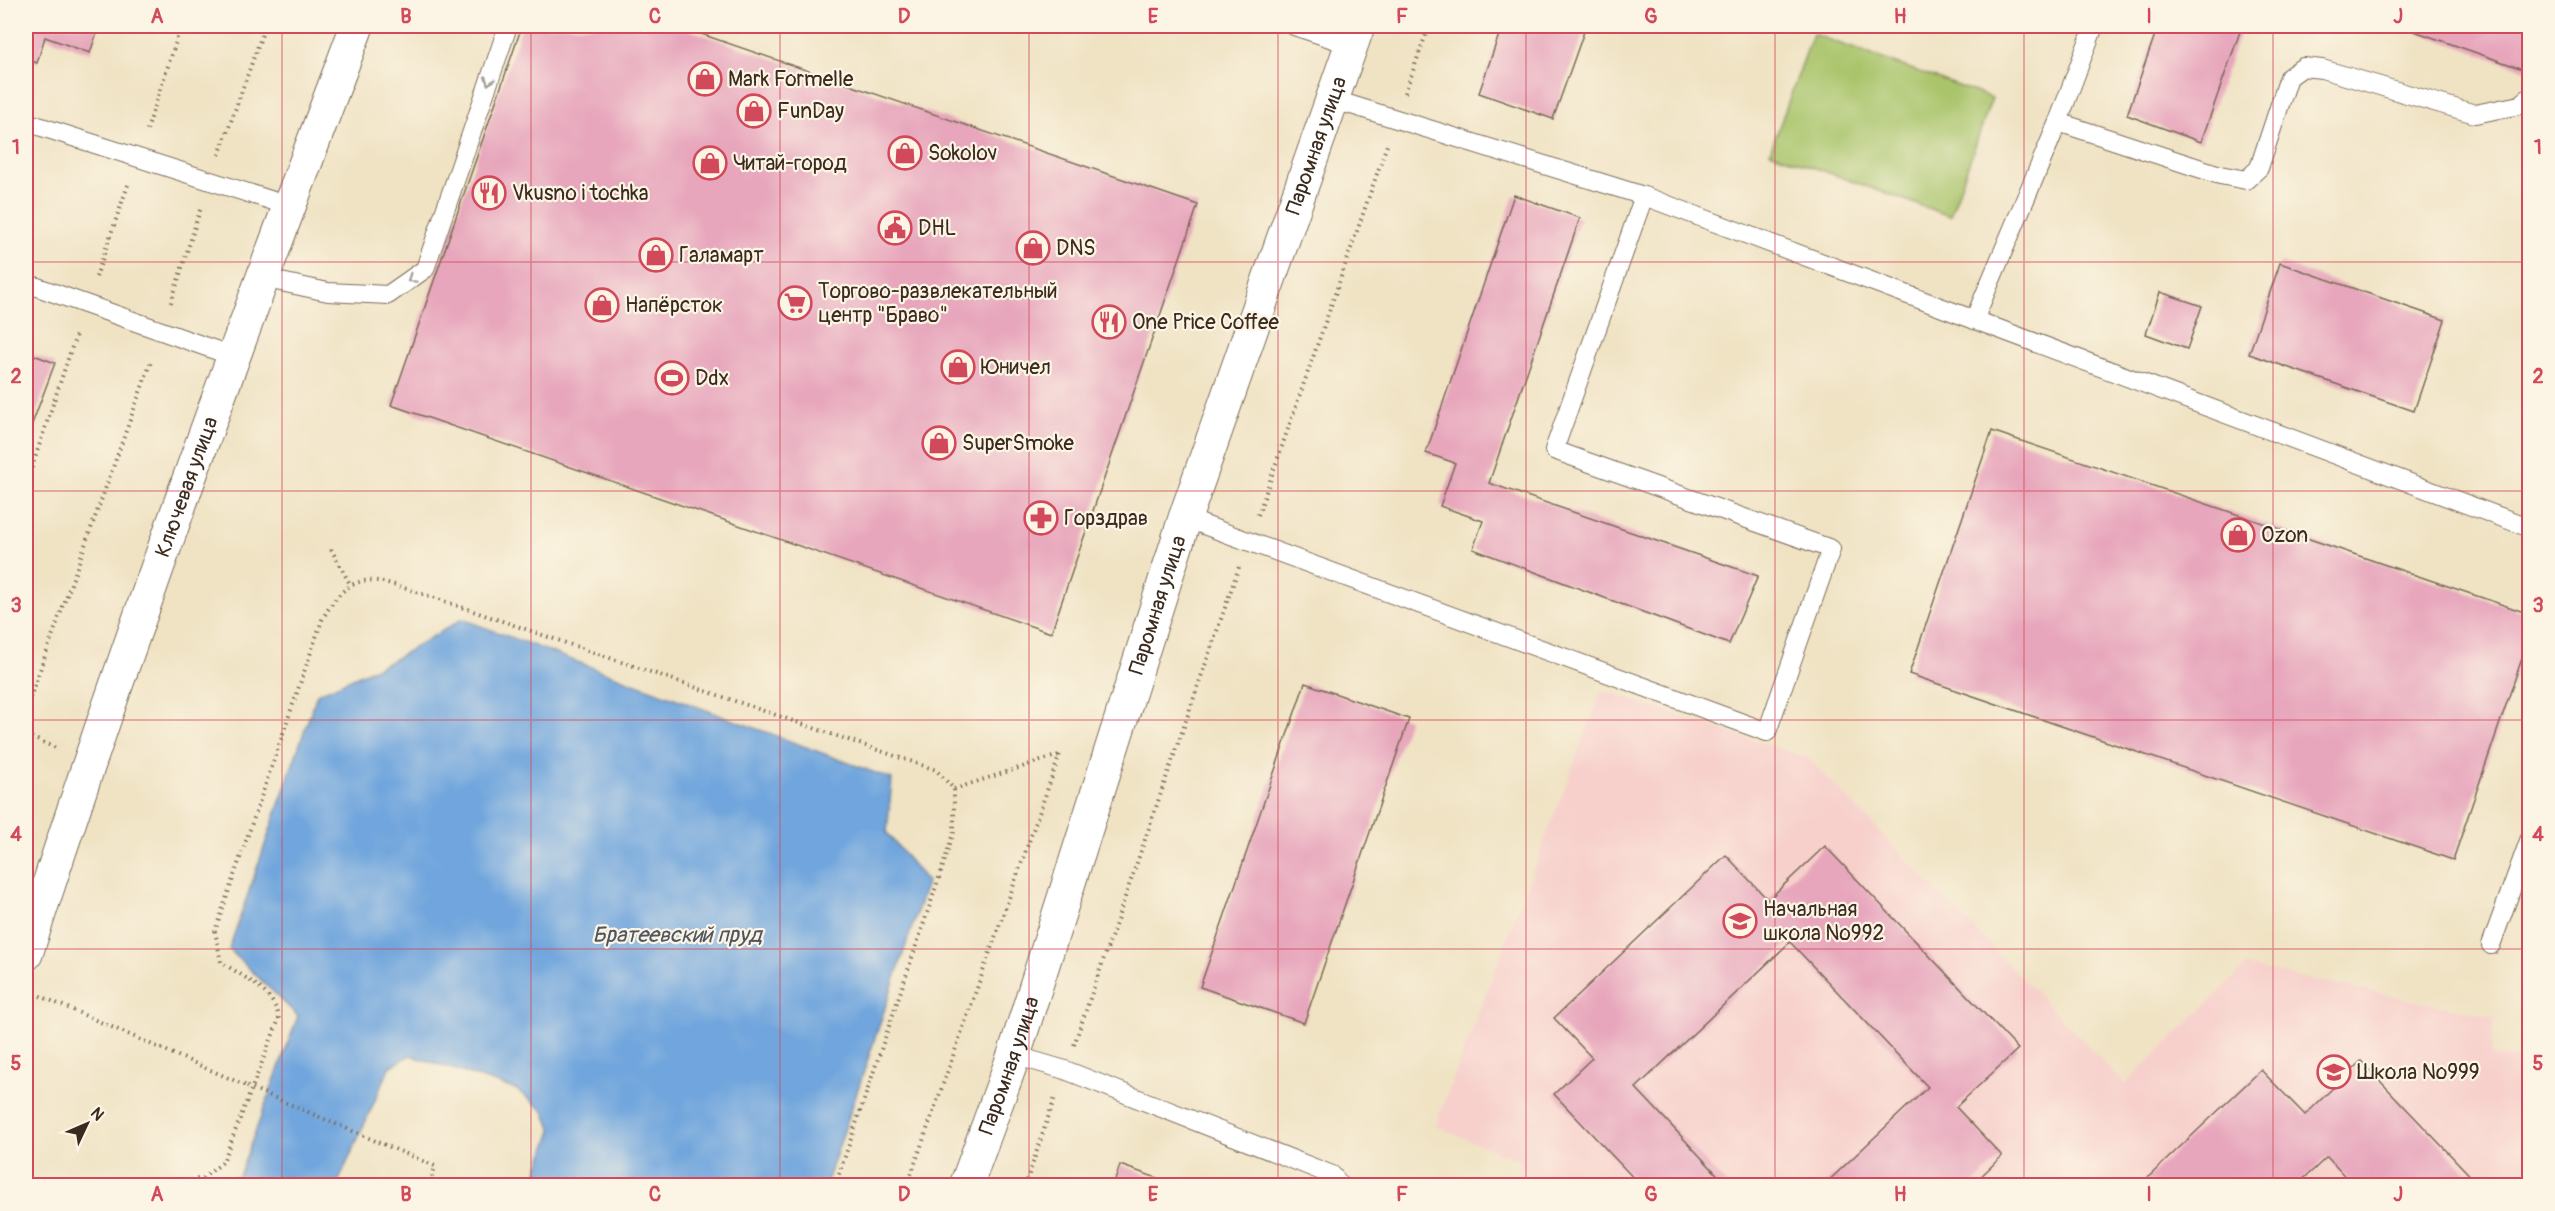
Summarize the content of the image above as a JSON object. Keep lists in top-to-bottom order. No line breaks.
{"streets":{"street":["Паромная улица","Ключевая улица"]},"water":["Братеевский пруд"],"places":{"shop":["Mark Formelle","FunDay","Sokolov","Читай-город","DNS","Галамарт","Напёрсток","Юничел","SuperSmoke","Ozon"],"restaurant":["Vkusno i tochka","One Price Coffee"],"public building":["DHL"],"supermarket":["Торгово-развлекательный центр \"Браво\""],"sports":["Ddx"],"pharmacy":["Горздрав"],"school or university":["Начальная школа №992","Школа №999"]},"north":"top right","grid":{"columns":["A","B","C","D","E","F","G","H","I","J"],"rows":["1","2","3","4","5"]}}
